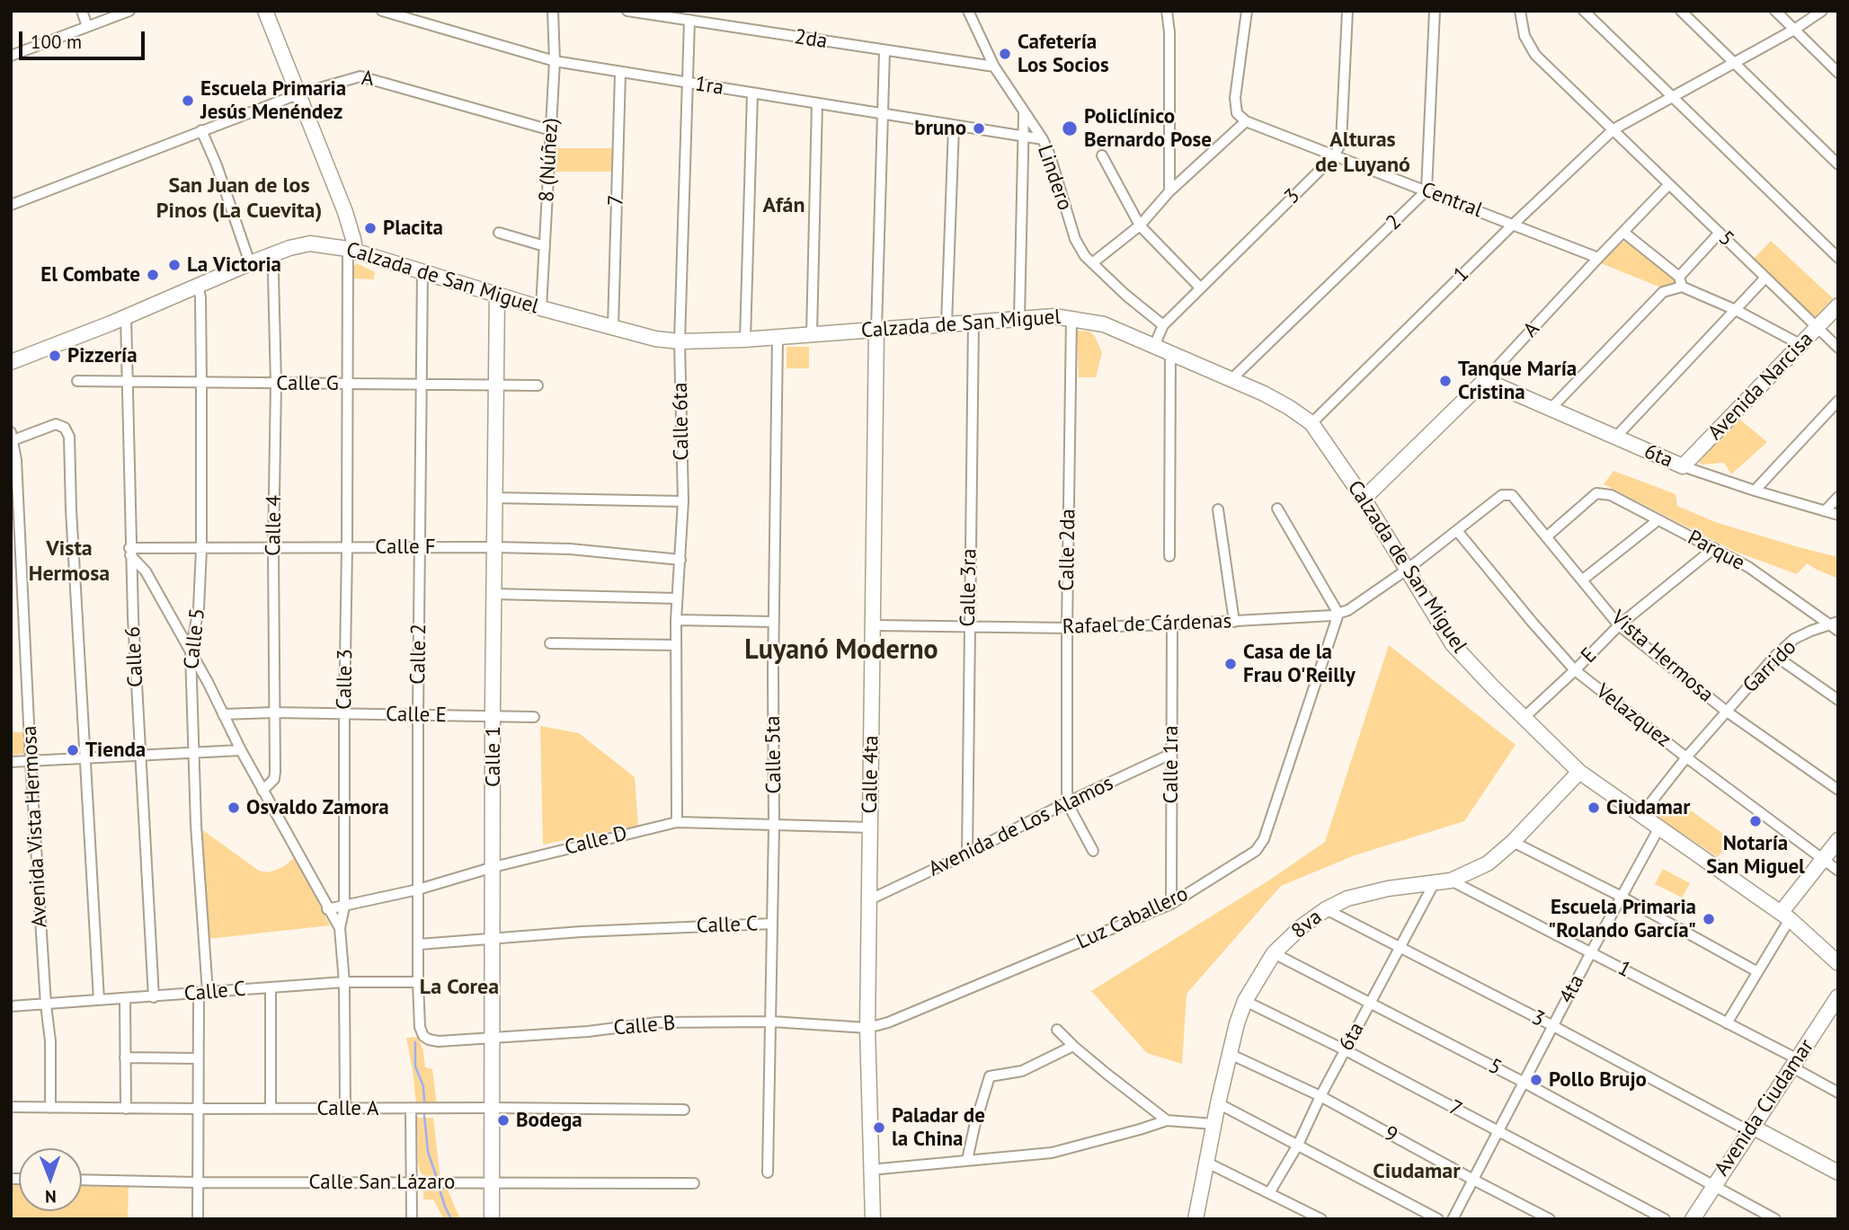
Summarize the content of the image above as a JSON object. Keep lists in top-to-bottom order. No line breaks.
{"streets":{"main road":["A","Calzada de San Miguel","Avenida Narcisa","6ta","Calle 1","Calle 4ta","8va","Avenida Ciudamar"],"street":["2da","1ra","8 (Núñez)","Lindero","3","7","Central","2","5","1","Calle G","Calle 6ta","Calle 4","Calle F","Calle 2da","Parque","Calle 3ra","Rafael de Cárdenas","Calle 5","Calle 2","E","Calle 6","Vista Hermosa","Garrido","Calle 3","Calle E","Velazquez","Calle 5ta","Calle 1ra","Avenida Vista Hermosa","Avenida de Los Alamos","Calle D","Luz Caballero","Calle C","4ta","Calle B","Calle A","9","Calle San Lázaro"]},"crossings":[["2da","Lindero"],["2da","Calle 6ta"],["A","8 (Núñez)"],["A","Central"],["A","5"],["A","Calzada de San Miguel"],["A","6ta"],["1ra","8 (Núñez)"],["1ra","Lindero"],["1ra","7"],["1ra","Calle 6ta"],["8 (Núñez)","Calzada de San Miguel"],["Lindero","3"],["3","Central"],["3","Calzada de San Miguel"],["3","6ta"],["3","8va"],["3","4ta"],["3","Avenida Ciudamar"],["7","Calzada de San Miguel"],["7","6ta"],["7","8va"],["7","4ta"],["Central","2"],["Central","1"],["2","Calzada de San Miguel"],["5","1"],["5","Avenida Narcisa"],["5","6ta"],["5","8va"],["5","4ta"],["5","Avenida Ciudamar"],["1","Calzada de San Miguel"],["1","8va"],["1","4ta"],["1","Avenida Ciudamar"],["Calzada de San Miguel","Calle 6ta"],["Calzada de San Miguel","Calle 4"],["Calzada de San Miguel","Calle 2da"],["Calzada de San Miguel","Calle 3ra"],["Calzada de San Miguel","Rafael de Cárdenas"],["Calzada de San Miguel","Calle 5"],["Calzada de San Miguel","Calle 2"],["Calzada de San Miguel","E"],["Calzada de San Miguel","Calle 6"],["Calzada de San Miguel","Garrido"],["Calzada de San Miguel","Calle 3"],["Calzada de San Miguel","Calle 5ta"],["Calzada de San Miguel","Calle 1"],["Calzada de San Miguel","Calle 4ta"],["Calzada de San Miguel","8va"],["Calzada de San Miguel","4ta"],["Calle G","Calle 4"],["Calle G","Calle 5"],["Calle G","Calle 2"],["Calle G","Calle 6"],["Calle G","Calle 3"],["Calle G","Calle 1"],["Avenida Narcisa","6ta"],["Calle 6ta","Calle F"],["Calle 6ta","Calle D"],["6ta","8va"],["6ta","9"],["Calle 4","Calle F"],["Calle 4","Calle E"],["Calle F","Calle 5"],["Calle F","Calle 2"],["Calle F","Calle 6"],["Calle F","Calle 3"],["Calle F","Calle 1"],["Calle 2da","Rafael de Cárdenas"],["Calle 2da","Avenida de Los Alamos"],["Parque","E"],["Parque","Vista Hermosa"],["Parque","Garrido"],["Calle 3ra","Rafael de Cárdenas"],["Calle 3ra","Avenida de Los Alamos"],["Rafael de Cárdenas","Vista Hermosa"],["Rafael de Cárdenas","Velazquez"],["Rafael de Cárdenas","Calle 1ra"],["Rafael de Cárdenas","Calle 4ta"],["Rafael de Cárdenas","Luz Caballero"],["Calle 5","Calle C"],["Calle 5","Calle A"],["Calle 5","Calle San Lázaro"],["Calle 2","Calle E"],["Calle 2","Calle D"],["Calle 2","Calle C"],["Calle 2","Calle B"],["E","Vista Hermosa"],["E","Velazquez"],["Calle 6","Calle C"],["Vista Hermosa","Garrido"],["Garrido","Velazquez"],["Calle 3","Calle E"],["Calle 3","Calle D"],["Calle 3","Calle C"],["Calle 3","Calle A"],["Calle E","Calle 1"],["Calle 5ta","Calle D"],["Calle 5ta","Calle C"],["Calle 5ta","Calle B"],["Calle 1","Calle D"],["Calle 1","Calle C"],["Calle 1","Calle B"],["Calle 1","Calle A"],["Calle 1","Calle San Lázaro"],["Calle 1ra","Avenida de Los Alamos"],["Calle 1ra","Luz Caballero"],["Calle 4ta","Avenida de Los Alamos"],["Calle 4ta","Calle D"],["Calle 4ta","Luz Caballero"],["Calle 4ta","Calle B"],["Avenida Vista Hermosa","Calle C"],["Avenida Vista Hermosa","Calle A"],["Luz Caballero","Calle B"],["8va","9"],["4ta","9"]],"districts":["Alturas de Luyanó","San Juan de los Pinos (La Cuevita)","Afán","Vista Hermosa","Luyanó Moderno","La Corea","Ciudamar"],"places":["Cafetería Los Socios","Escuela Primaria Jesús Menéndez","bruno","Policlínico Bernardo Pose","Placita","La Victoria","El Combate","Pizzería","Tanque María Cristina","Casa de la Frau O'Reilly","Tienda","Osvaldo Zamora","Ciudamar","Notaría San Miguel","Escuela Primaria \"Rolando García\"","Pollo Brujo","Bodega","Paladar de la China"],"scale_bar":"100 m","north":"bottom"}
